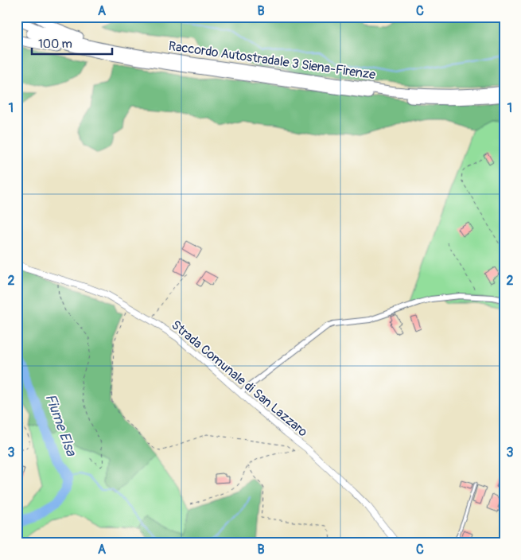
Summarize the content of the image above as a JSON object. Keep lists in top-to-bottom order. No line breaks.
{"streets":{"highway":["Raccordo Autostradale 3 Siena-Firenze"],"street":["Strada Comunale di San Lazzaro"]},"water":["Fiume Elsa"],"scale_bar":"100 m","grid":{"columns":["A","B","C"],"rows":["1","2","3"]}}
